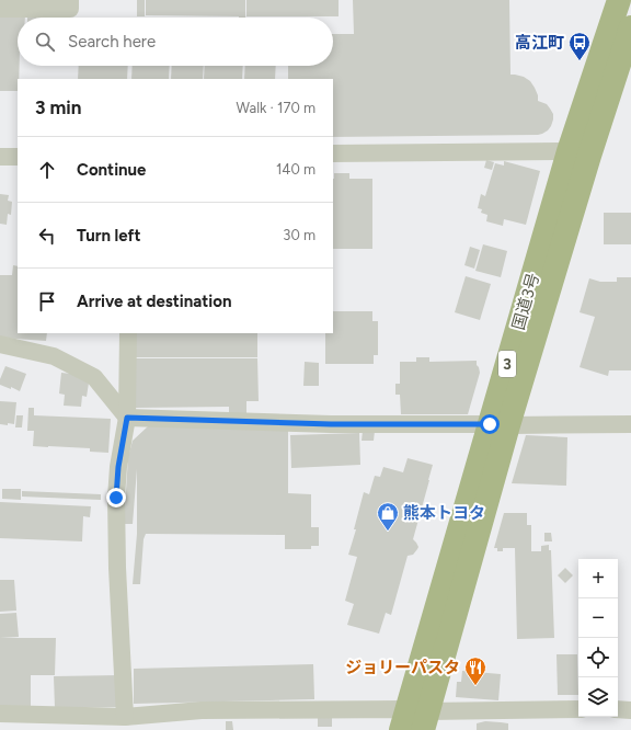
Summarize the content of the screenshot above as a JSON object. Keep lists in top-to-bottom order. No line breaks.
{"streets":{"highway":["国道3号","3"]},"places":{"bus stop":["高江町"],"shop":["熊本トヨタ"],"restaurant":["ジョリーパスタ"]},"page":{"search":"Search here","heading":["3 min","Walk · 170 m"],"list":[["Continue","140 m"],["Turn left","30 m"],"Arrive at destination"],"map_buttons":["+","−"]}}
